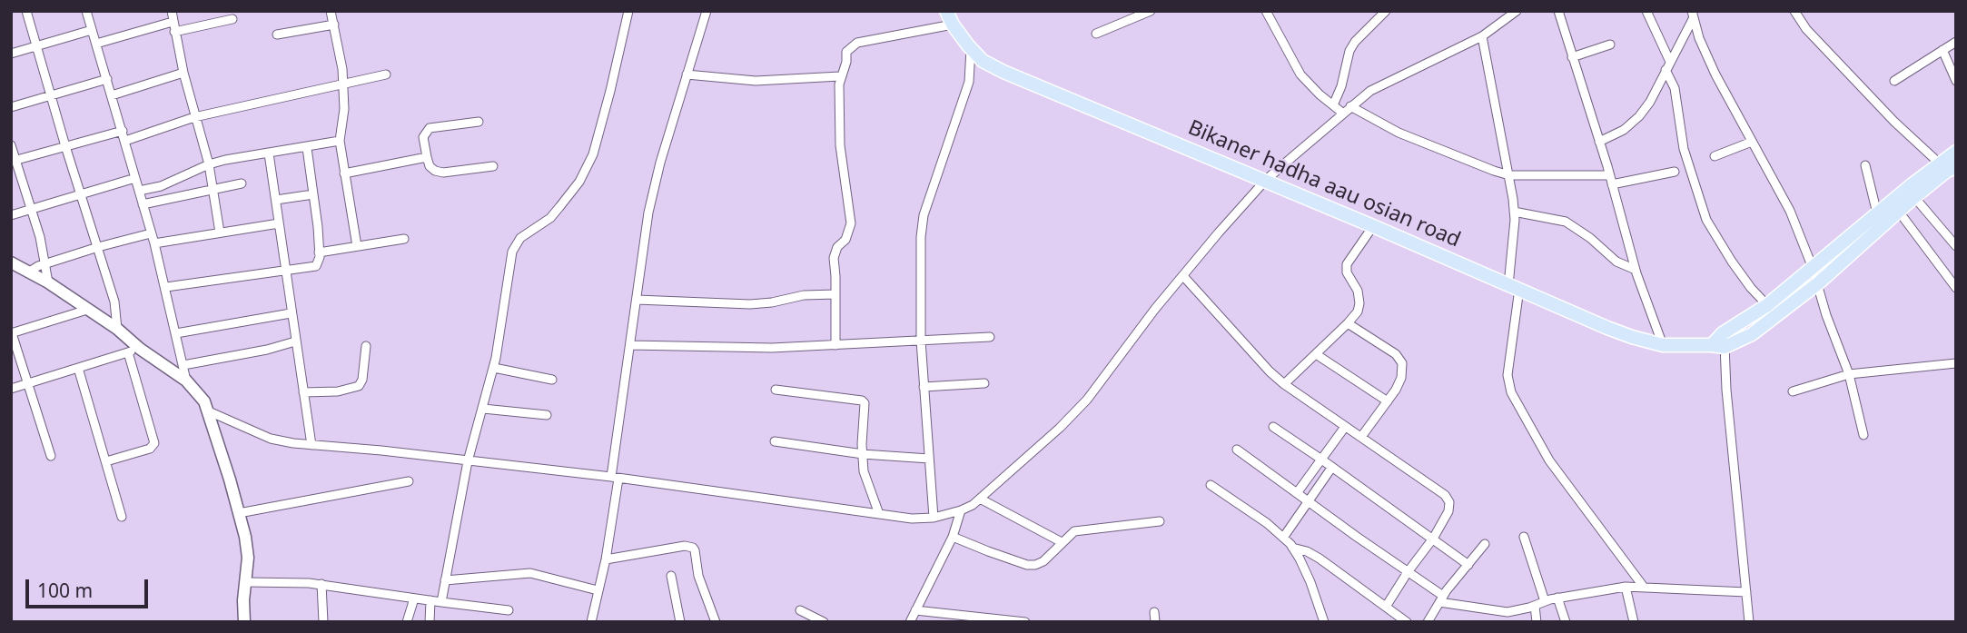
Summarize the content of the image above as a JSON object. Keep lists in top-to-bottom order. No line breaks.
{"streets":{"main road":["Bikaner hadha aau osian road"]},"scale_bar":"100 m"}
